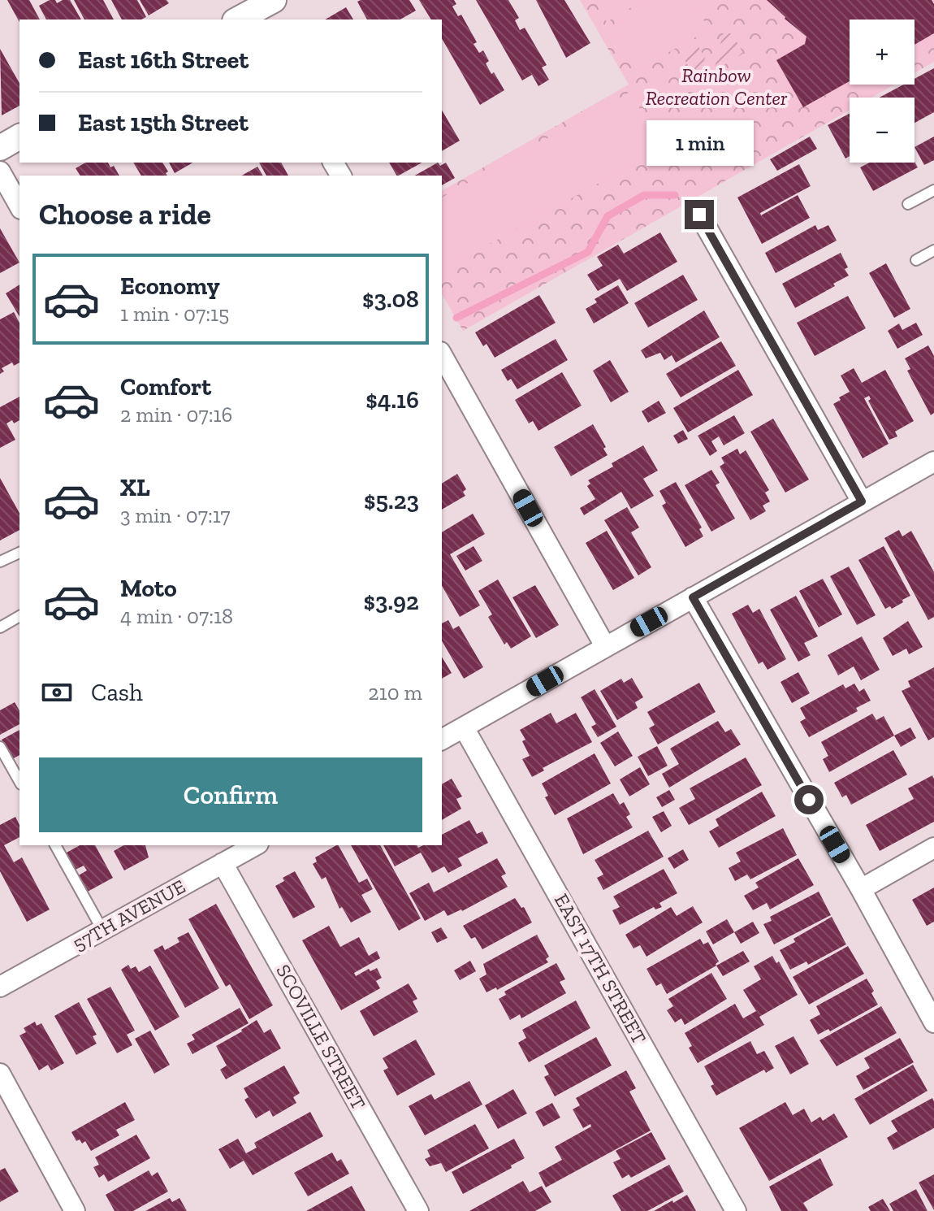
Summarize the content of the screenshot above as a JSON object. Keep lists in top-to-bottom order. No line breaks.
{"streets":{"street":["57TH AVENUE","EAST 17TH STREET","SCOVILLE STREET"]},"crossings":[["57TH AVENUE","SCOVILLE STREET"]],"parks":["Rainbow Recreation Center"],"page":{"map_buttons":["+","−"],"banner":["East 16th Street","East 15th Street"],"bubble":"1 min","heading":"Choose a ride","list":[{"name":"Economy","note":"1 min · 07:15","value":"$3.08"},{"name":"Comfort","note":"2 min · 07:16","value":"$4.16"},{"name":"XL","note":"3 min · 07:17","value":"$5.23"},{"name":"Moto","note":"4 min · 07:18","value":"$3.92"}],"pay":["Cash","210 m"],"buttons":"Confirm"}}
